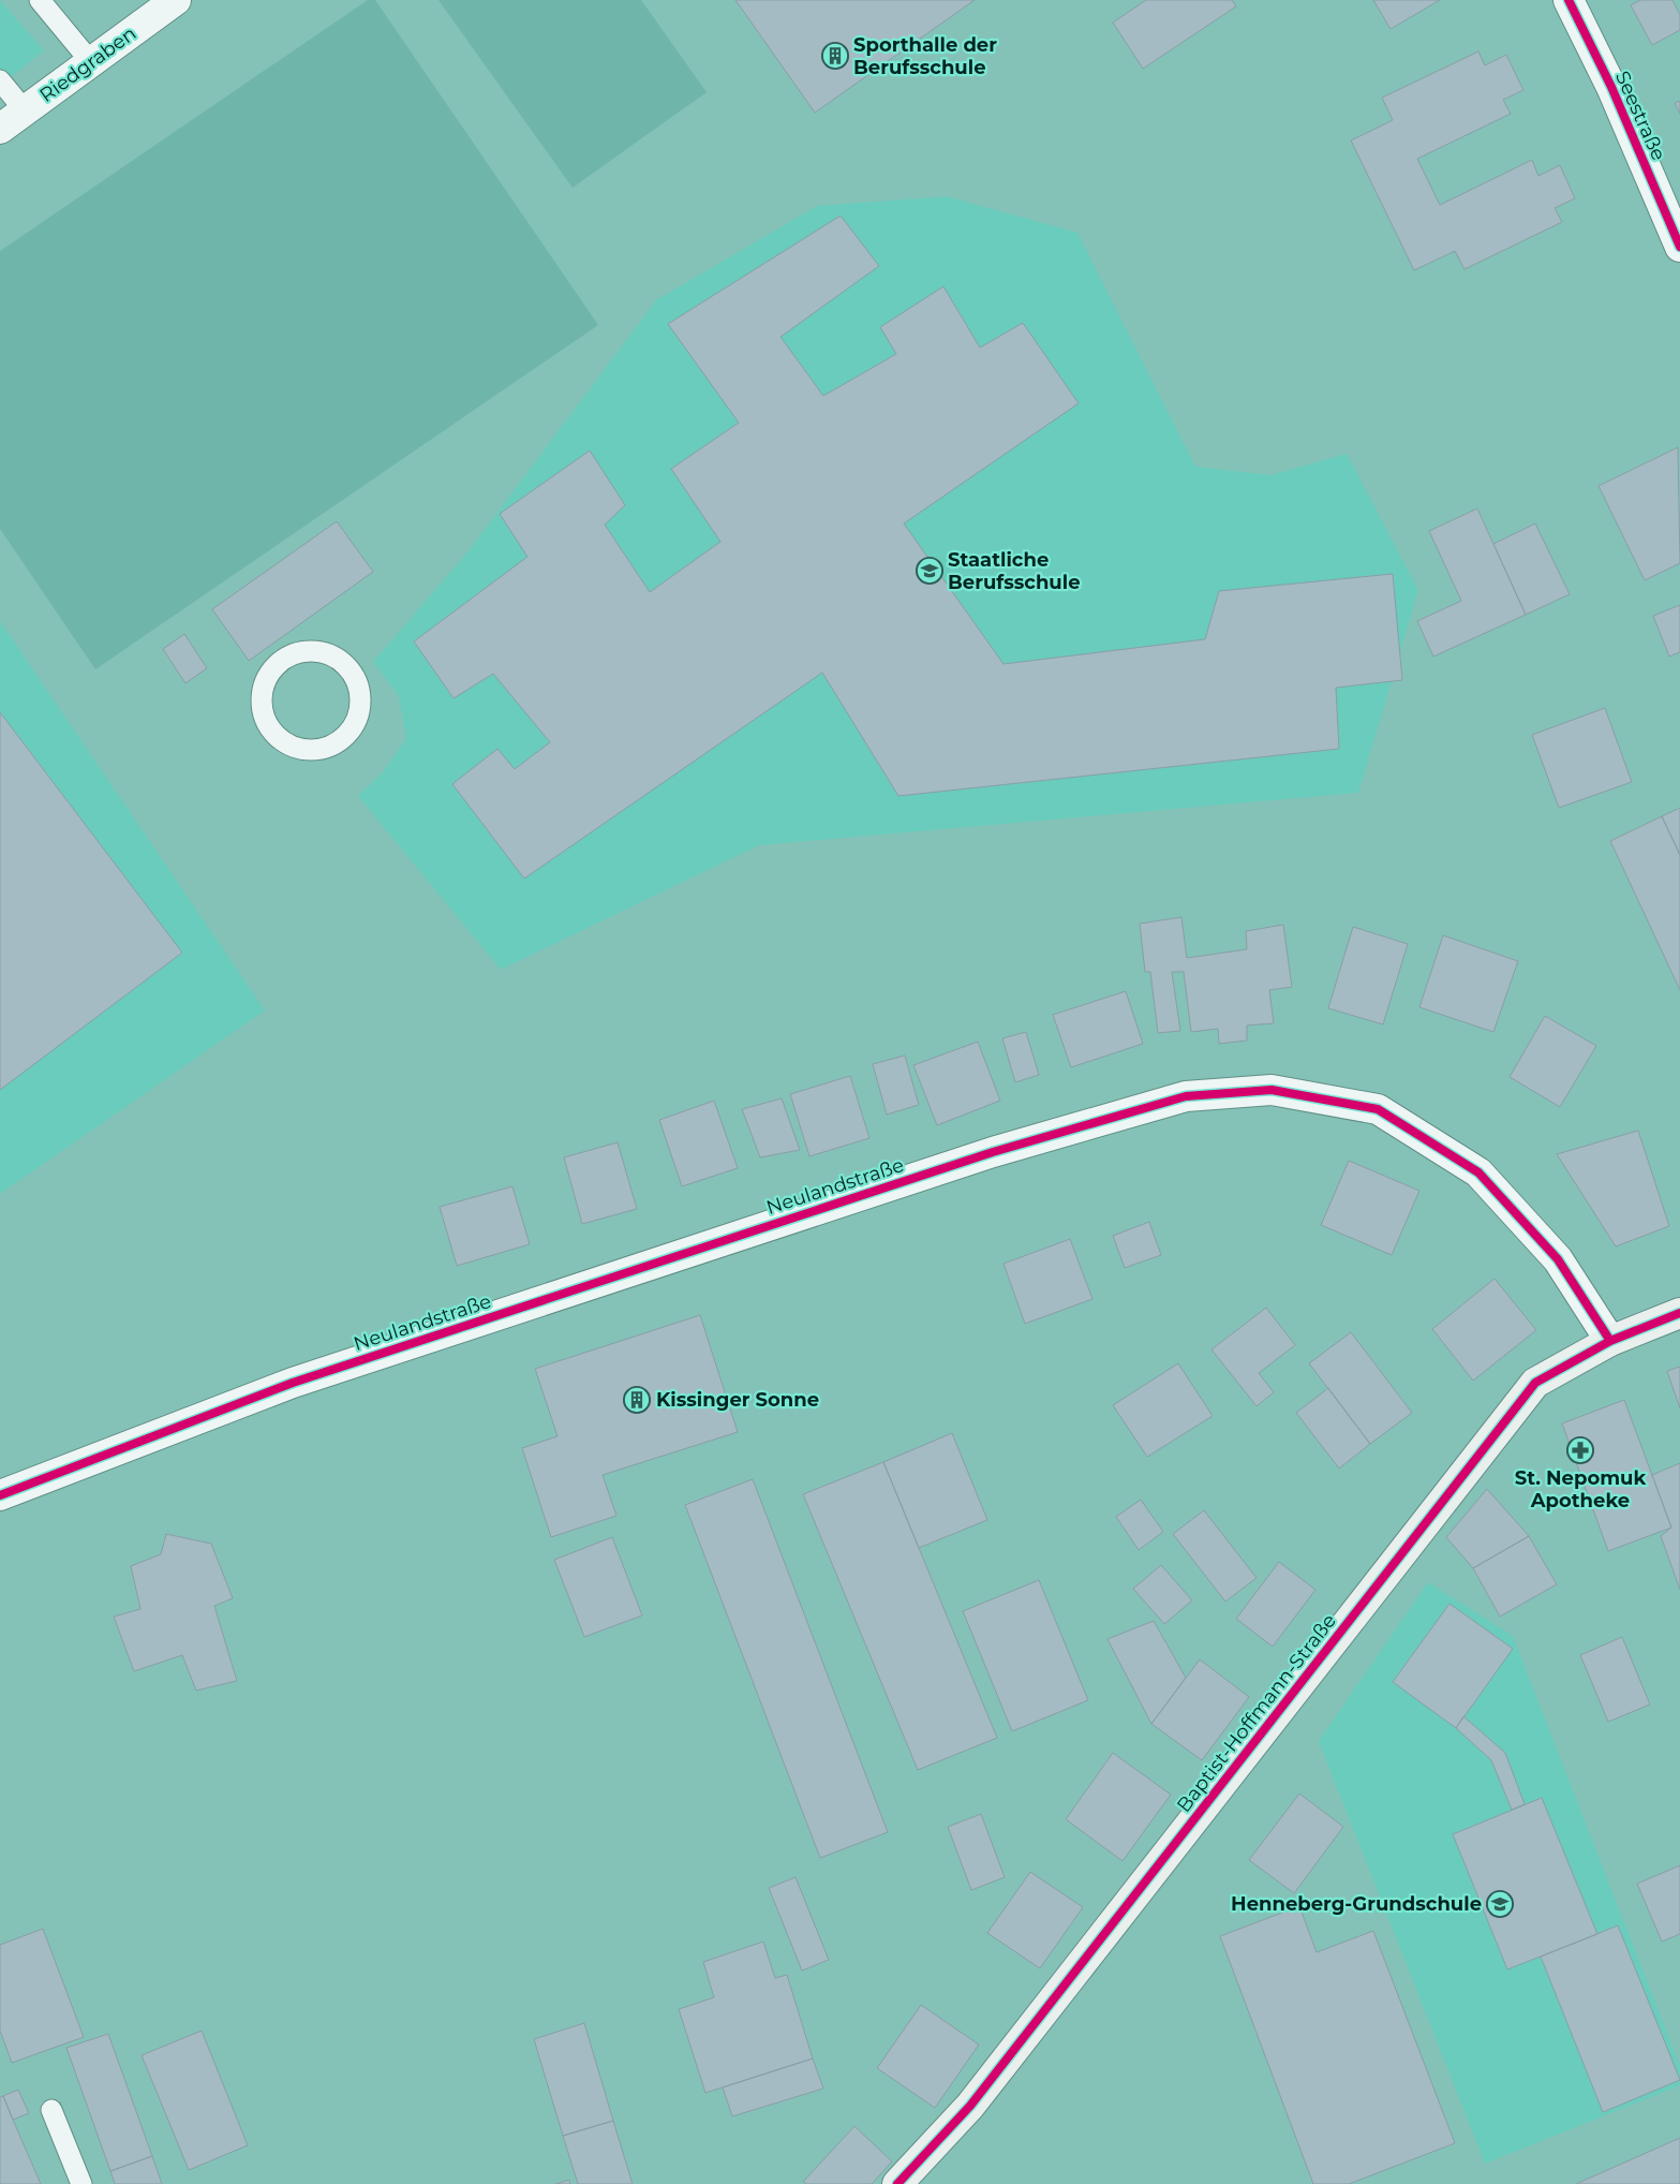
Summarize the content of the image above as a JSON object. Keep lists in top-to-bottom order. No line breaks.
{"streets":{"street":["Riedgraben","Seestraße","Neulandstraße","Baptist-Hoffmann-Straße"]},"crossings":[["Neulandstraße","Baptist-Hoffmann-Straße"]],"places":{"building":["Sporthalle der Berufsschule","Kissinger Sonne"],"school or university":["Staatliche Berufsschule","Henneberg-Grundschule"],"pharmacy":["St. Nepomuk Apotheke"]}}
